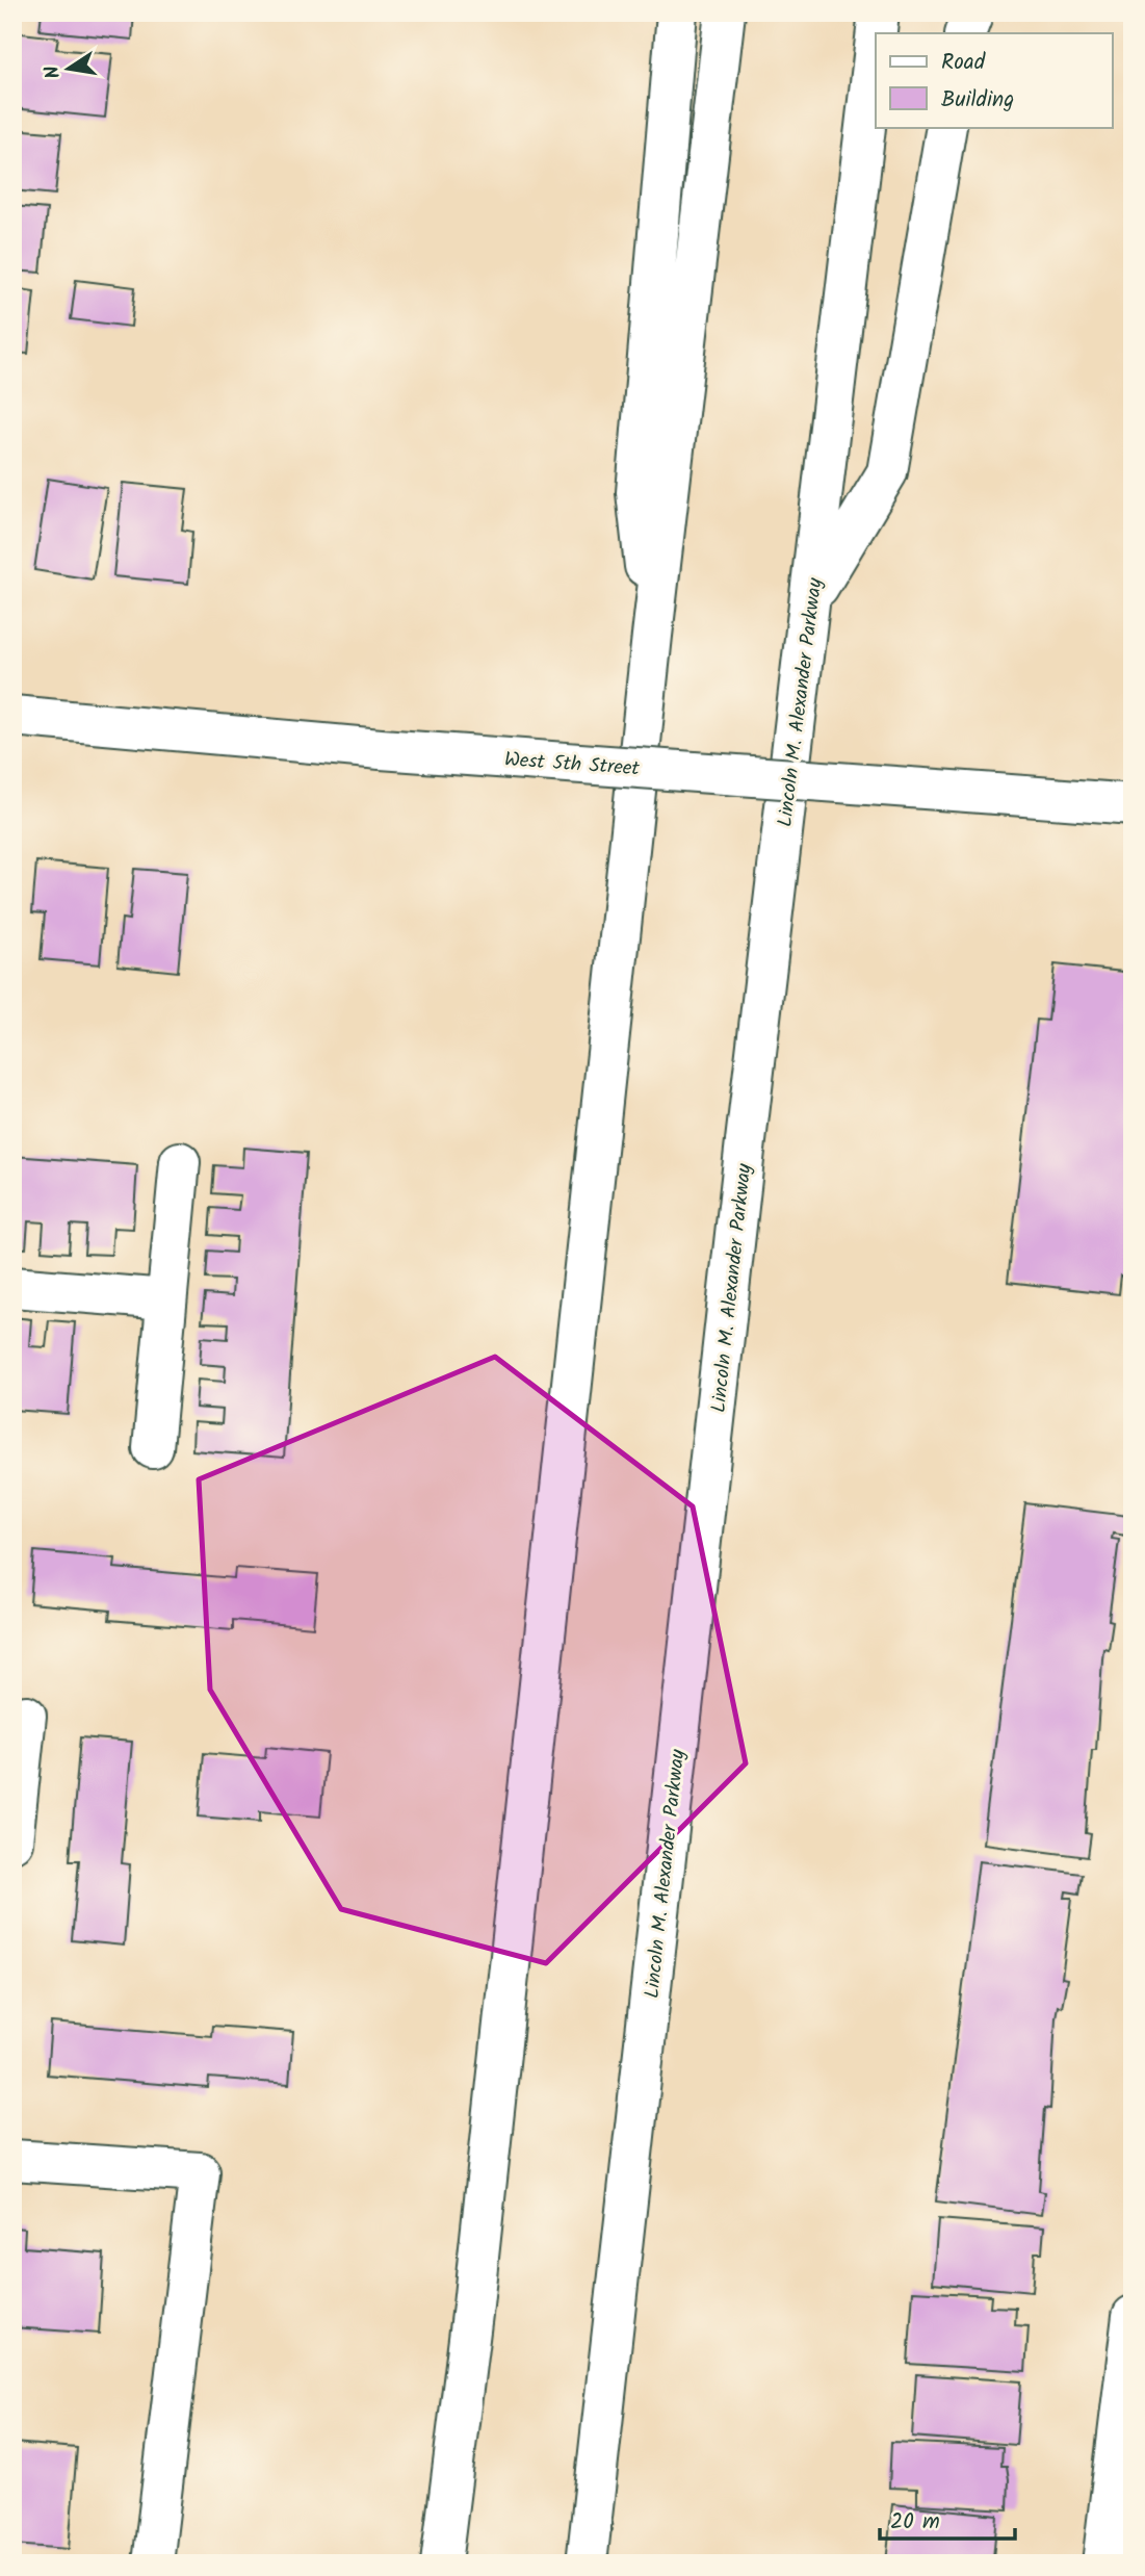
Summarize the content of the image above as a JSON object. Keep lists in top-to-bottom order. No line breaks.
{"streets":{"main road":["Lincoln M. Alexander Parkway","West 5th Street"]},"legend":["Road","Building"],"scale_bar":"20 m","north":"left"}
